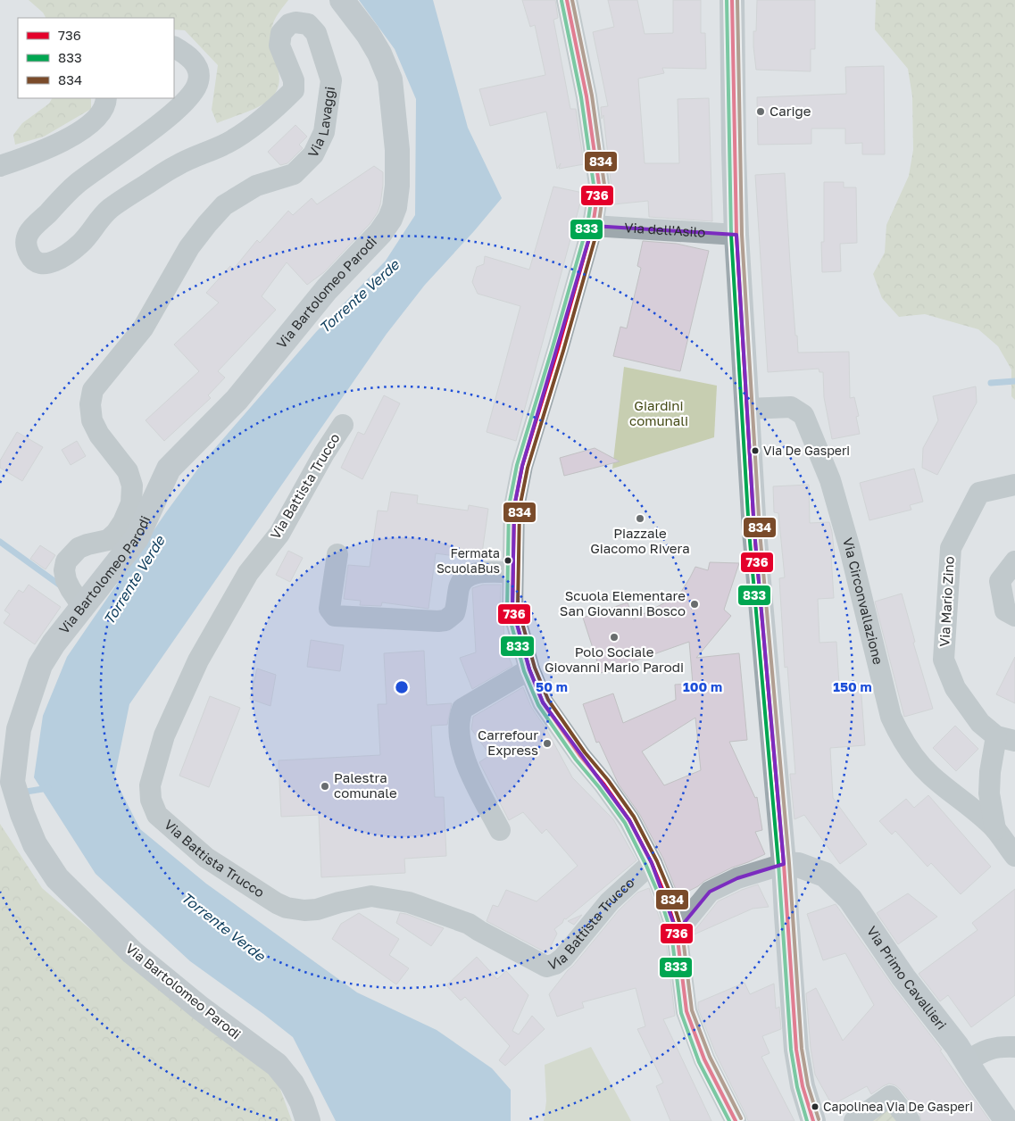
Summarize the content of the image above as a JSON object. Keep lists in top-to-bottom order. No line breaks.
{"streets":{"main road":["Via Bartolomeo Parodi","Via Primo Cavallieri"],"street":["Via Lavaggi","Via dell'Asilo","Via Battista Trucco","Via Circonvallazione","Via Mario Zino"]},"crossings":[["Via Lavaggi","Via Bartolomeo Parodi"],["Via Circonvallazione","Via Mario Zino"]],"water":["Torrente Verde"],"parks":["Giardini comunali"],"places":["Carige","Via De Gasperi","Piazzale Giacomo Rivera","Fermata ScuolaBus","Scuola Elementare San Giovanni Bosco","Polo Sociale Giovanni Mario Parodi","Carrefour Express","Palestra comunale","Capolinea Via De Gasperi"],"lines":["transit line 736","transit line 833","transit line 834"],"legend":["736","833","834"],"rings":["50 m","100 m","150 m"]}
